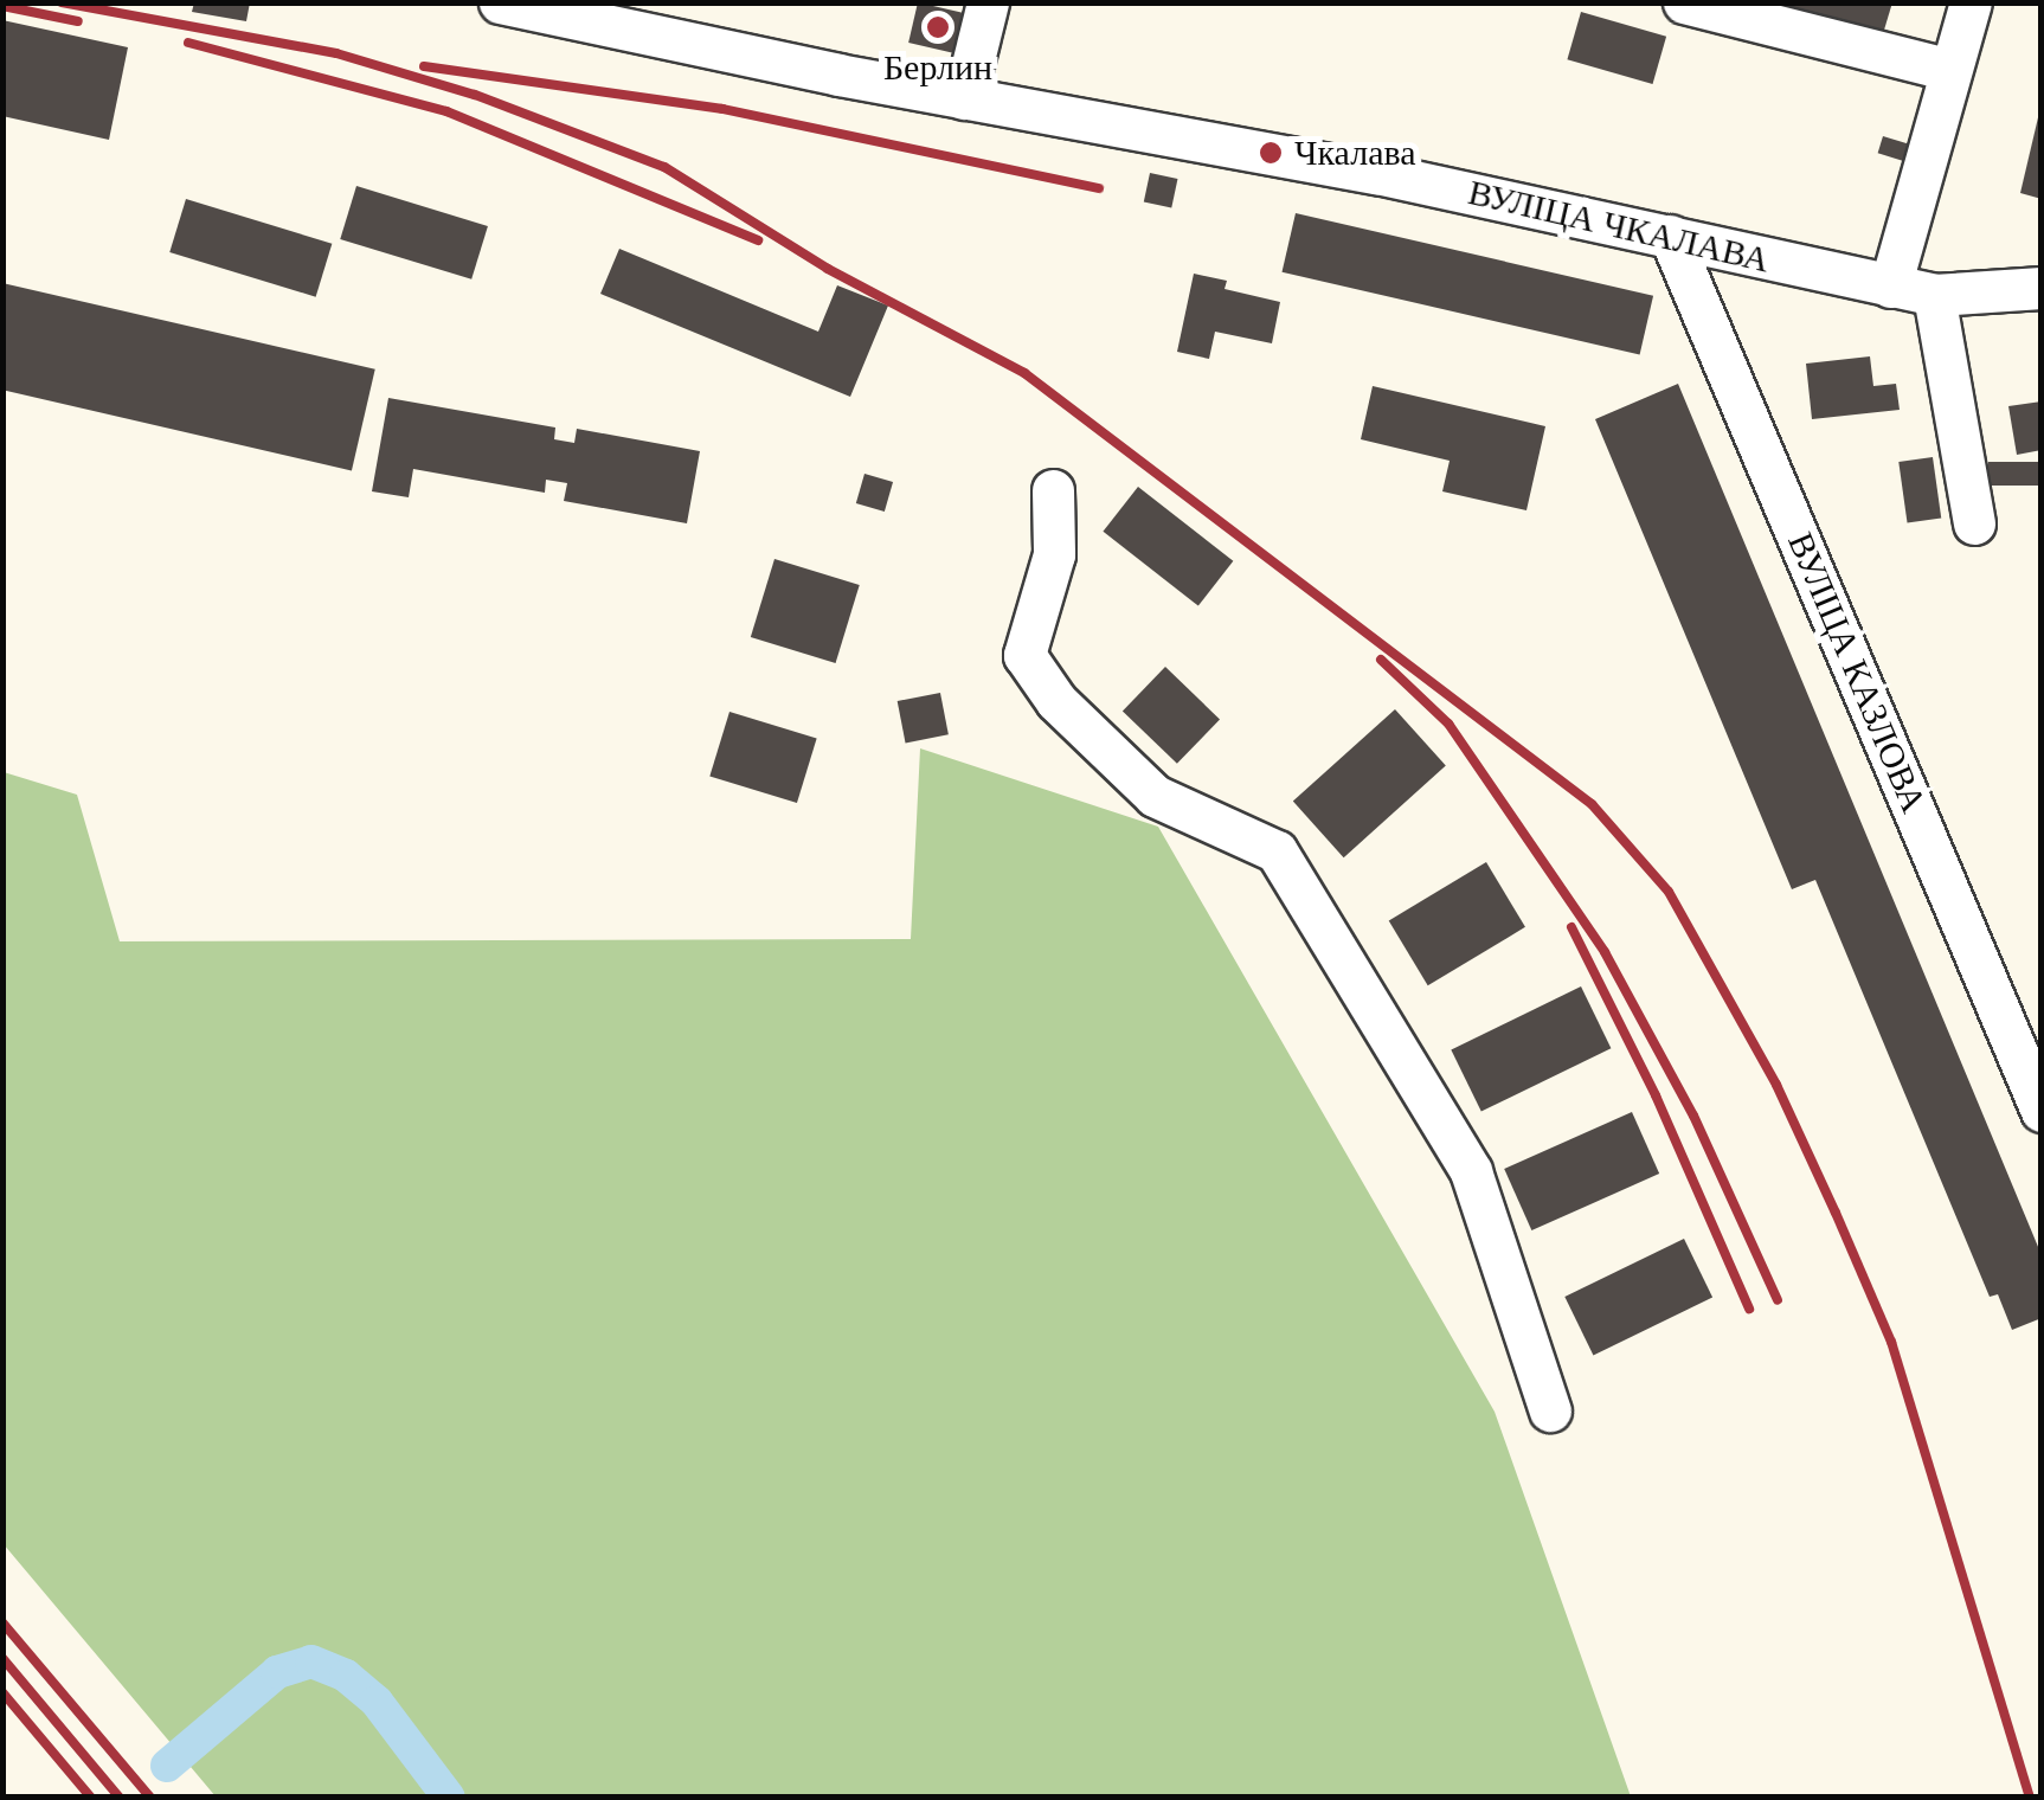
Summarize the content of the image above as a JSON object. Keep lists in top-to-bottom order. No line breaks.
{"streets":{"street":["ВУЛІЦА ЧКАЛАВА","ВУЛІЦА КАЗЛОВА"]},"crossings":[["ВУЛІЦА ЧКАЛАВА","ВУЛІЦА КАЗЛОВА"]],"places":["Берлин","Чкалава"]}
